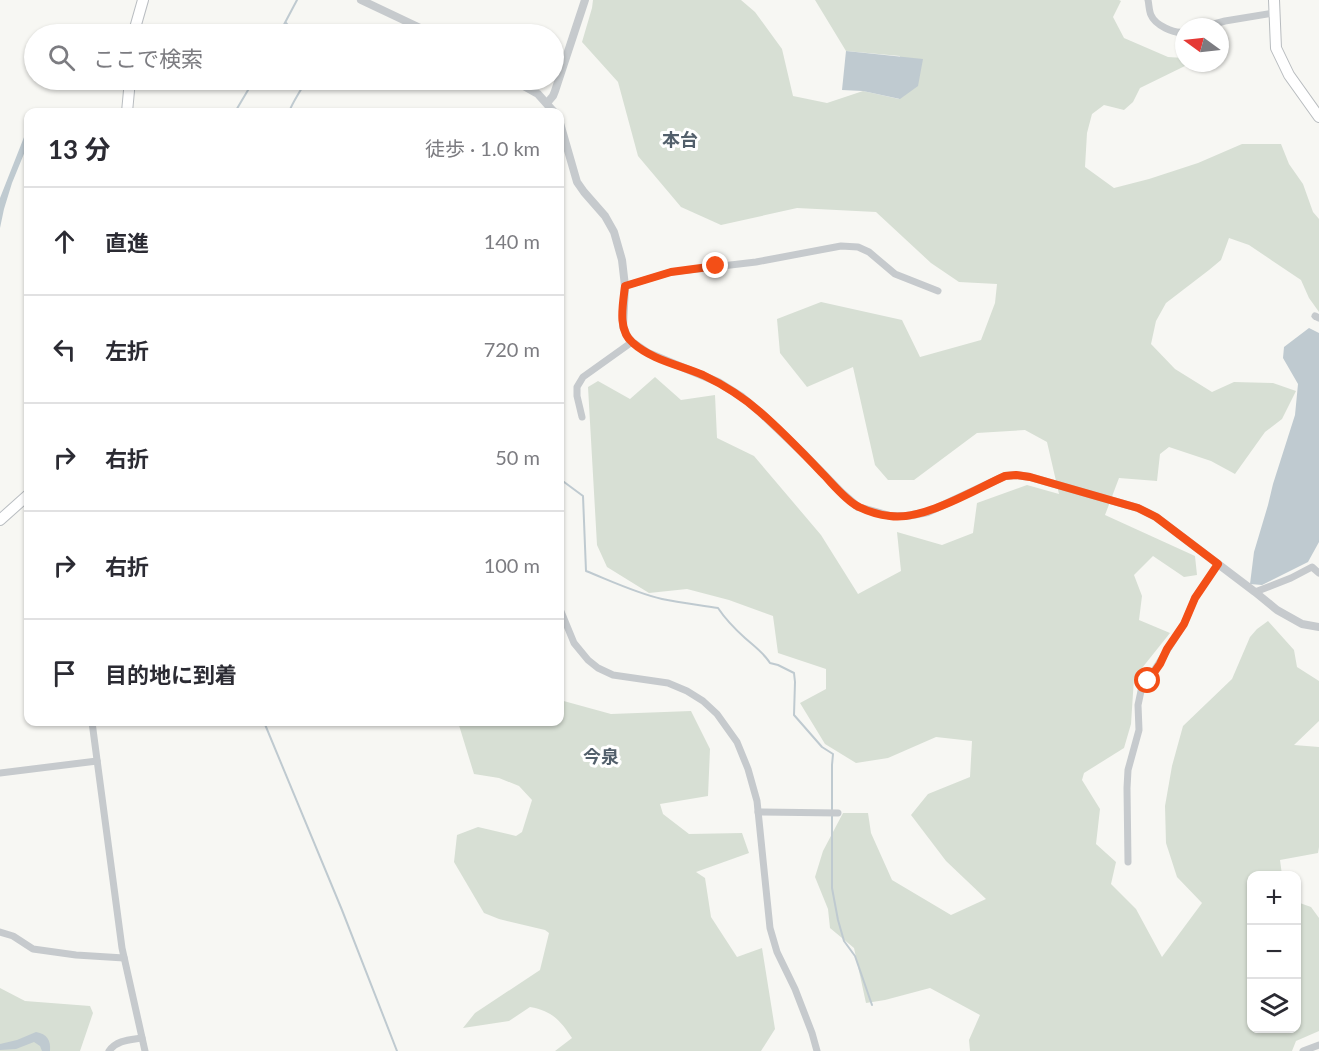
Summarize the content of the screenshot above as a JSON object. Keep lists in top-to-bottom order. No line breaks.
{"districts":["本台","今泉"],"north":"left","page":{"search":"ここで検索","heading":["13 分","徒歩 · 1.0 km"],"list":[["直進","140 m"],["左折","720 m"],["右折","50 m"],["右折","100 m"],"目的地に到着"],"map_buttons":["+","−"]}}
